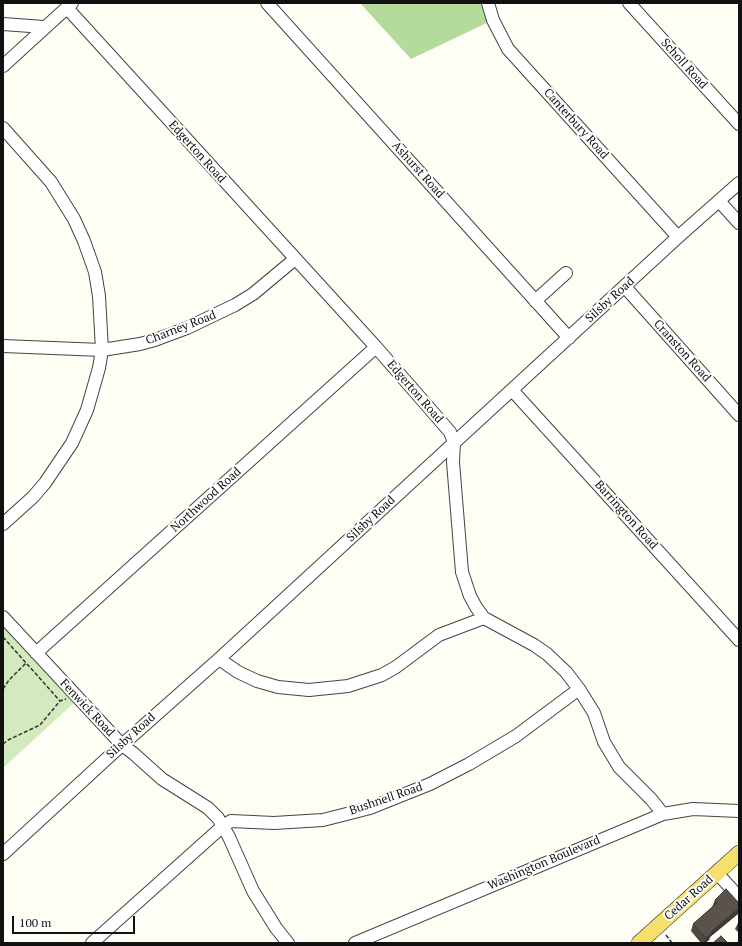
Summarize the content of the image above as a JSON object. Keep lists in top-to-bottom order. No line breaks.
{"streets":{"main road":["Cedar Road"],"street":["Scholl Road","Canterbury Road","Edgerton Road","Ashurst Road","Silsby Road","Charney Road","Cranston Road","Northwood Road","Barrington Road","Fenwick Road","Bushnell Road","Washington Boulevard"]},"crossings":[["Canterbury Road","Silsby Road"],["Edgerton Road","Silsby Road"],["Edgerton Road","Charney Road"],["Edgerton Road","Northwood Road"],["Ashurst Road","Silsby Road"],["Silsby Road","Cranston Road"],["Silsby Road","Barrington Road"],["Silsby Road","Fenwick Road"],["Northwood Road","Fenwick Road"],["Fenwick Road","Bushnell Road"]],"scale_bar":"100 m"}
